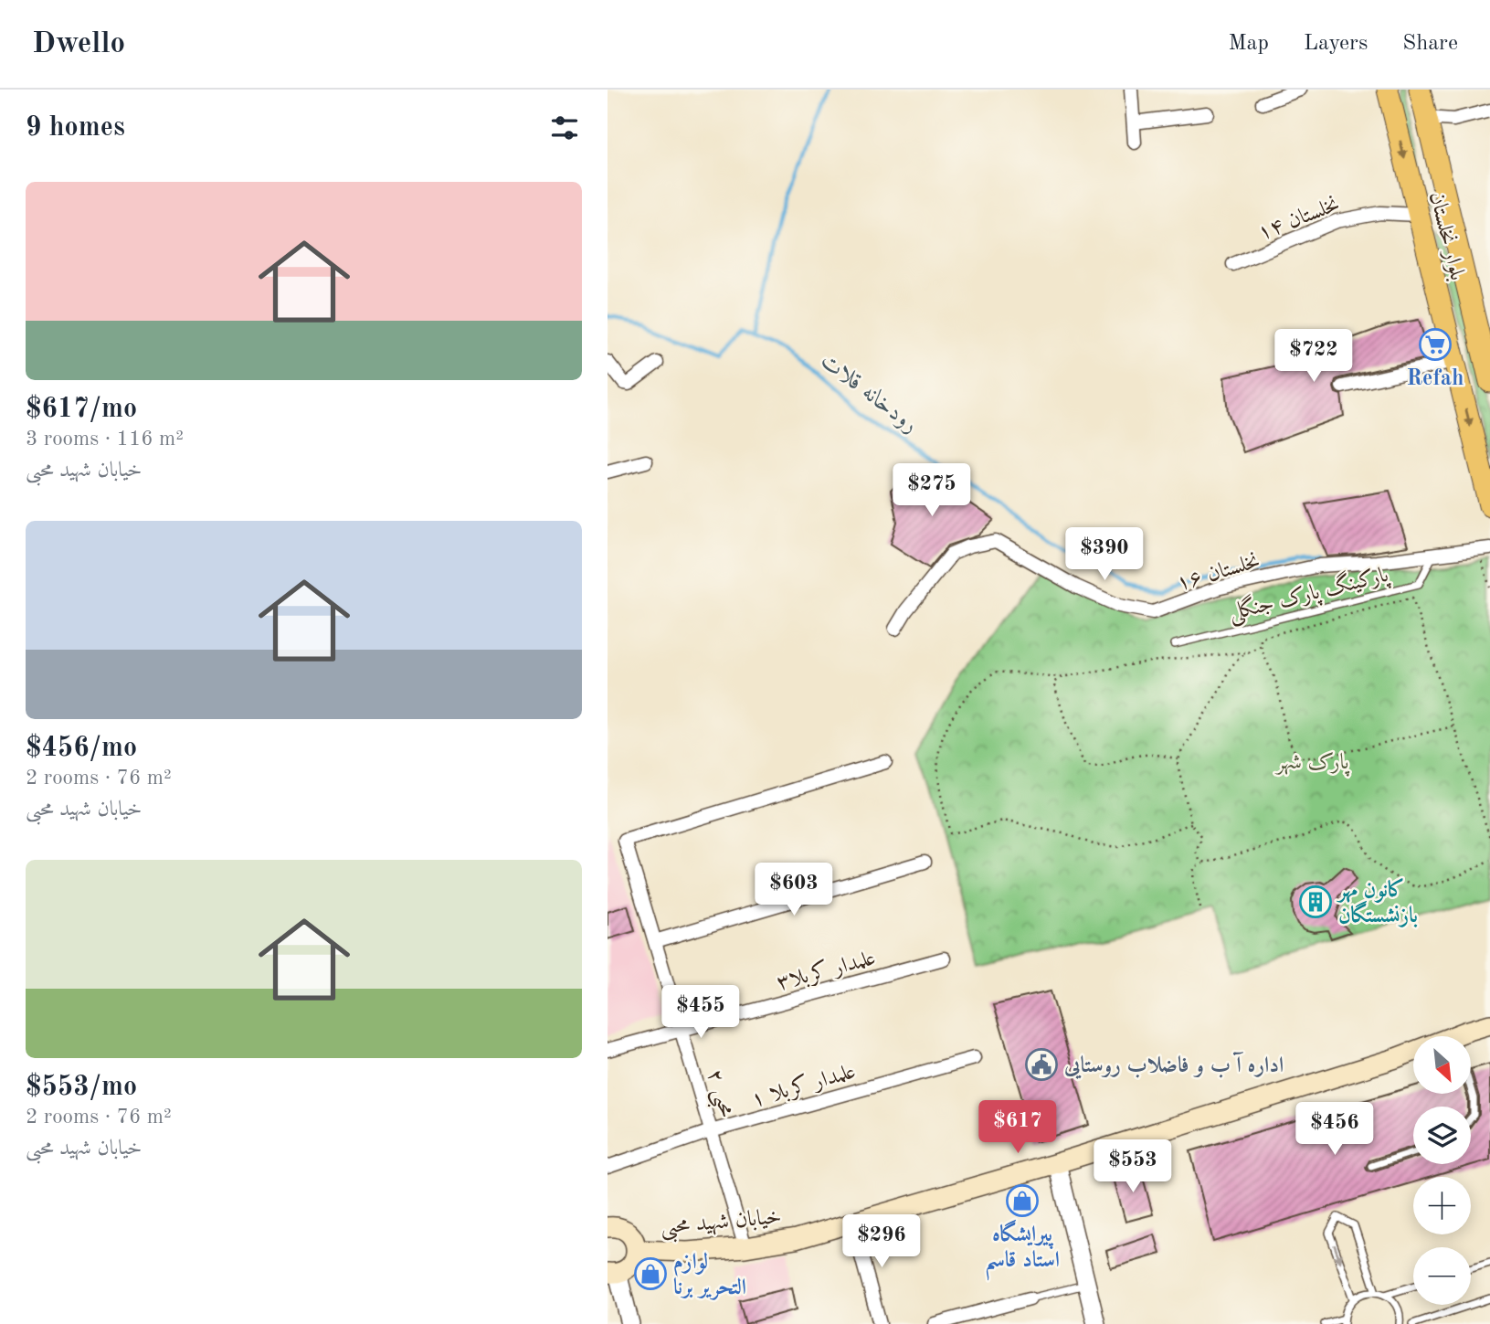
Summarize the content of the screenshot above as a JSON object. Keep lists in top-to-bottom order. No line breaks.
{"streets":{"main road":["بلوار نخلستان","خیابان شهید محبی"],"street":["نخلستان ۱۴","نخلستان ۱۶","علمدار کربلا۳","علمدار کربلا ۱","محبی ۲"],"lane":["پارکینگ پارک جنگلی"]},"crossings":[["نخلستان ۱۴","بلوار نخلستان"],["نخلستان ۱۶","پارکینگ پارک جنگلی"],["علمدار کربلا۳","محبی ۲"],["علمدار کربلا ۱","محبی ۲"],["محبی ۲","خیابان شهید محبی"]],"water":["رودخانه قلات"],"parks":["پارک شهر"],"places":{"supermarket":["Refah"],"building":["کانون مهر بازنشستگان"],"public building":["اداره آ ب و فاضلاب روستایی"],"shop":["پیرایشگاه استاد قاسم","لوازم التحریر برنا"]},"north":"bottom right","page":{"header":"Dwello","nav":["Map","Layers","Share"],"heading":"9 homes","list":[{"name":"$617/mo","note":"3 rooms · 116 m² · خیابان شهید محبی"},{"name":"$456/mo","note":"2 rooms · 76 m² · خیابان شهید محبی"},{"name":"$553/mo","note":"2 rooms · 76 m² · خیابان شهید محبی"}],"price":["$722","$275","$390","$603","$455","$617","$456","$553","$296"],"map_buttons":["+","−"]}}
